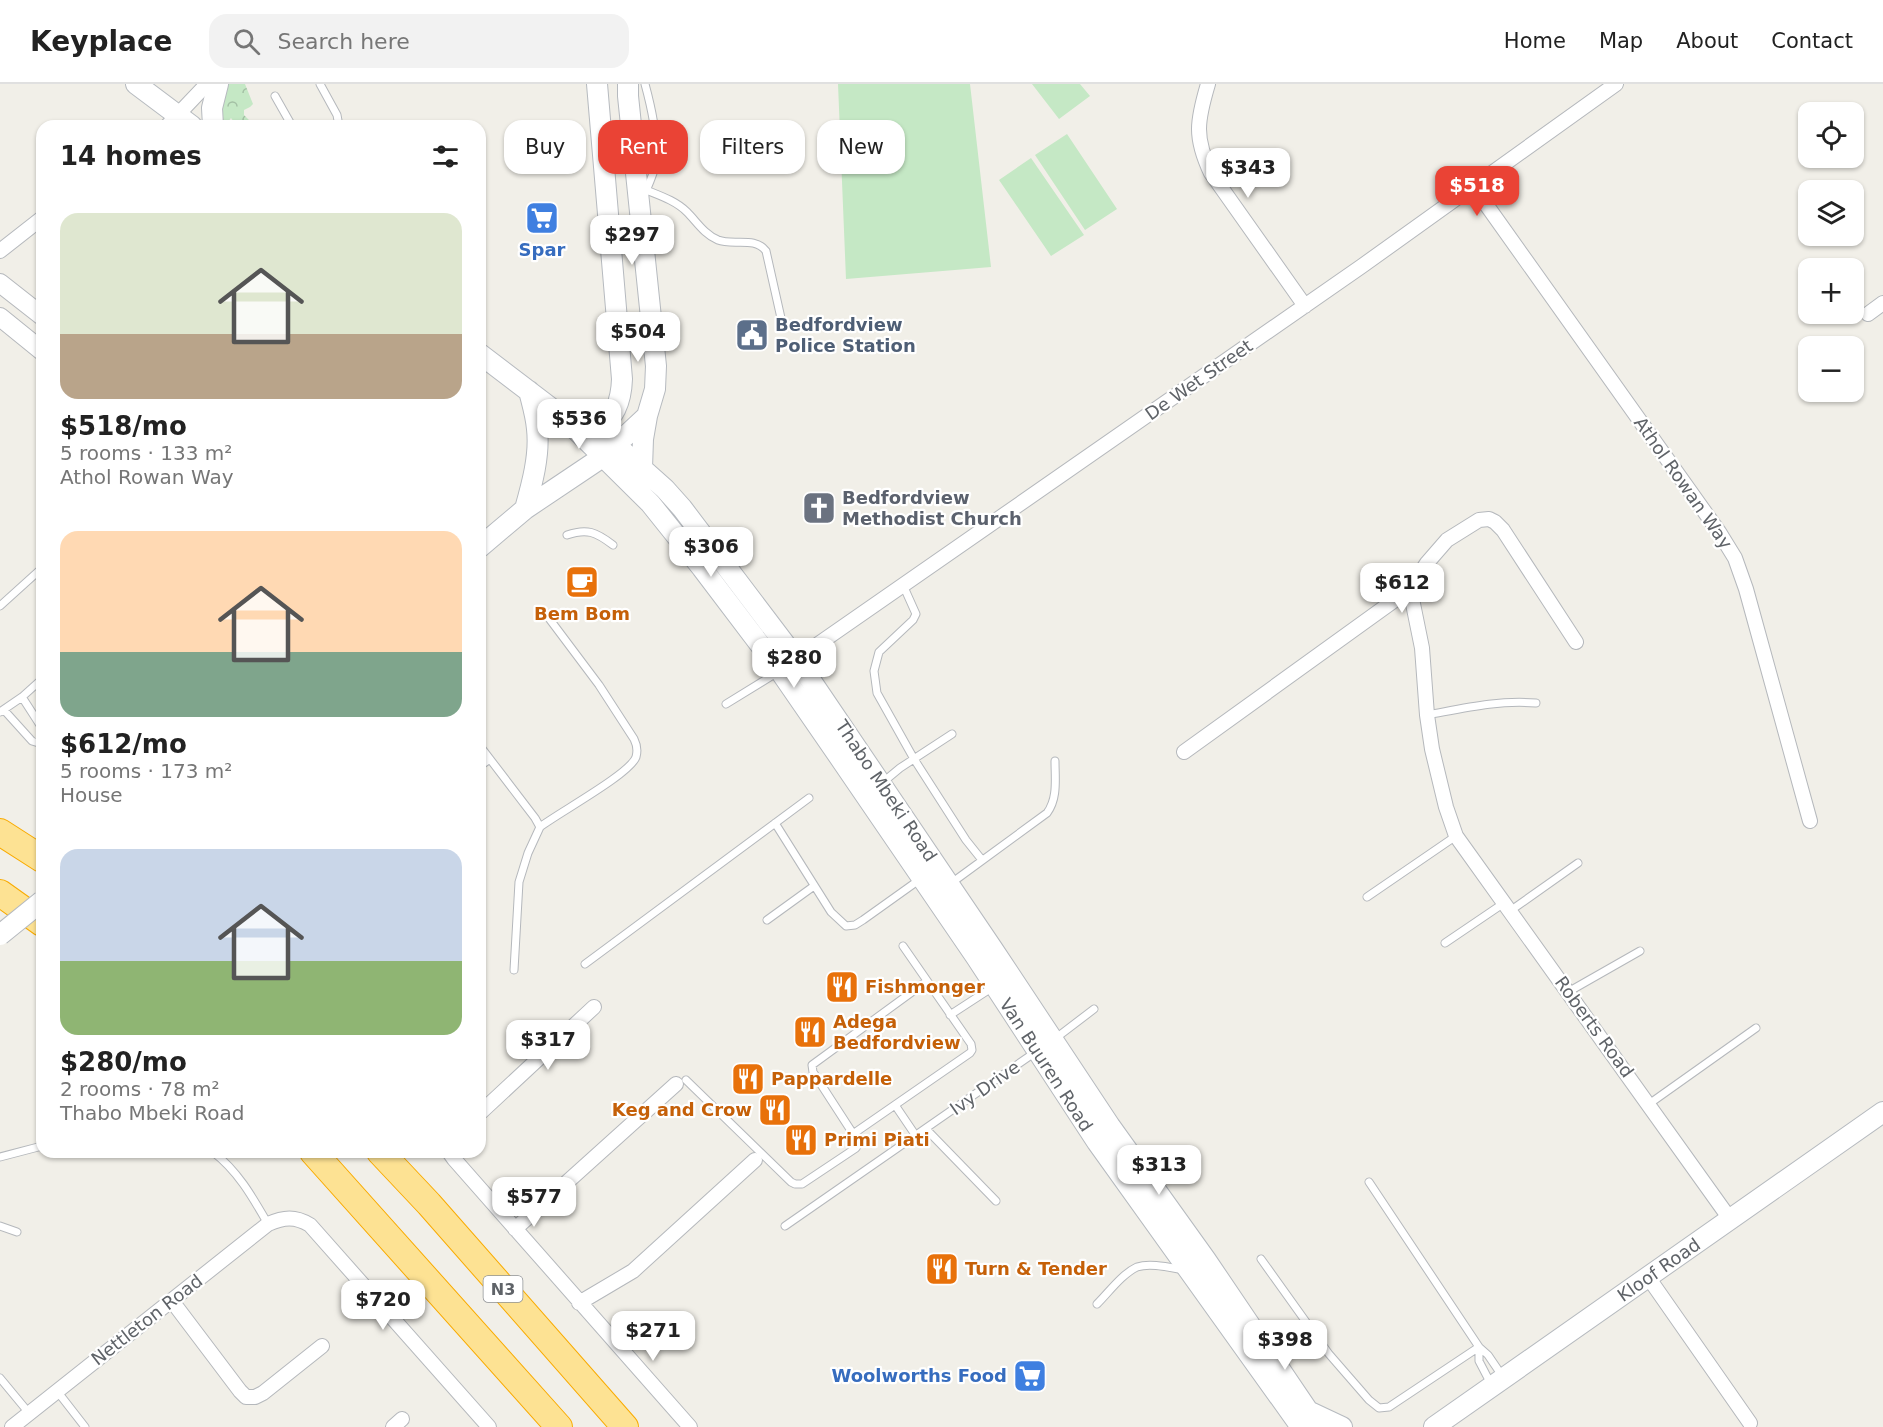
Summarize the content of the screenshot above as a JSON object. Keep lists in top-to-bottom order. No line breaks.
{"streets":{"highway":["N3"],"main road":["Thabo Mbeki Road","Van Buuren Road","Kloof Road"],"street":["De Wet Street","Athol Rowan Way","Roberts Road","Nettleton Road"],"lane":["Ivy Drive"]},"crossings":[["De Wet Street","Athol Rowan Way"],["De Wet Street","Thabo Mbeki Road"],["Thabo Mbeki Road","Van Buuren Road"],["Roberts Road","Kloof Road"],["Van Buuren Road","Ivy Drive"]],"places":{"supermarket":["Spar","Woolworths Food"],"public building":["Bedfordview Police Station"],"church":["Bedfordview Methodist Church"],"cafe":["Bem Bom"],"restaurant":["Fishmonger","Adega Bedfordview","Pappardelle","Keg and Crow","Primi Piati","Turn & Tender"]},"page":{"header":"Keyplace","search":"Search here","nav":["Home","Map","About","Contact"],"map_buttons":["+","−"],"chip":["Buy","Rent","Filters","New"],"heading":"14 homes","price":["$343","$518","$297","$504","$536","$306","$612","$280","$317","$313","$577","$720","$271","$398"],"list":[{"name":"$518/mo","note":"5 rooms · 133 m² · Athol Rowan Way"},{"name":"$612/mo","note":"5 rooms · 173 m² · House"},{"name":"$280/mo","note":"2 rooms · 78 m² · Thabo Mbeki Road"}]}}
